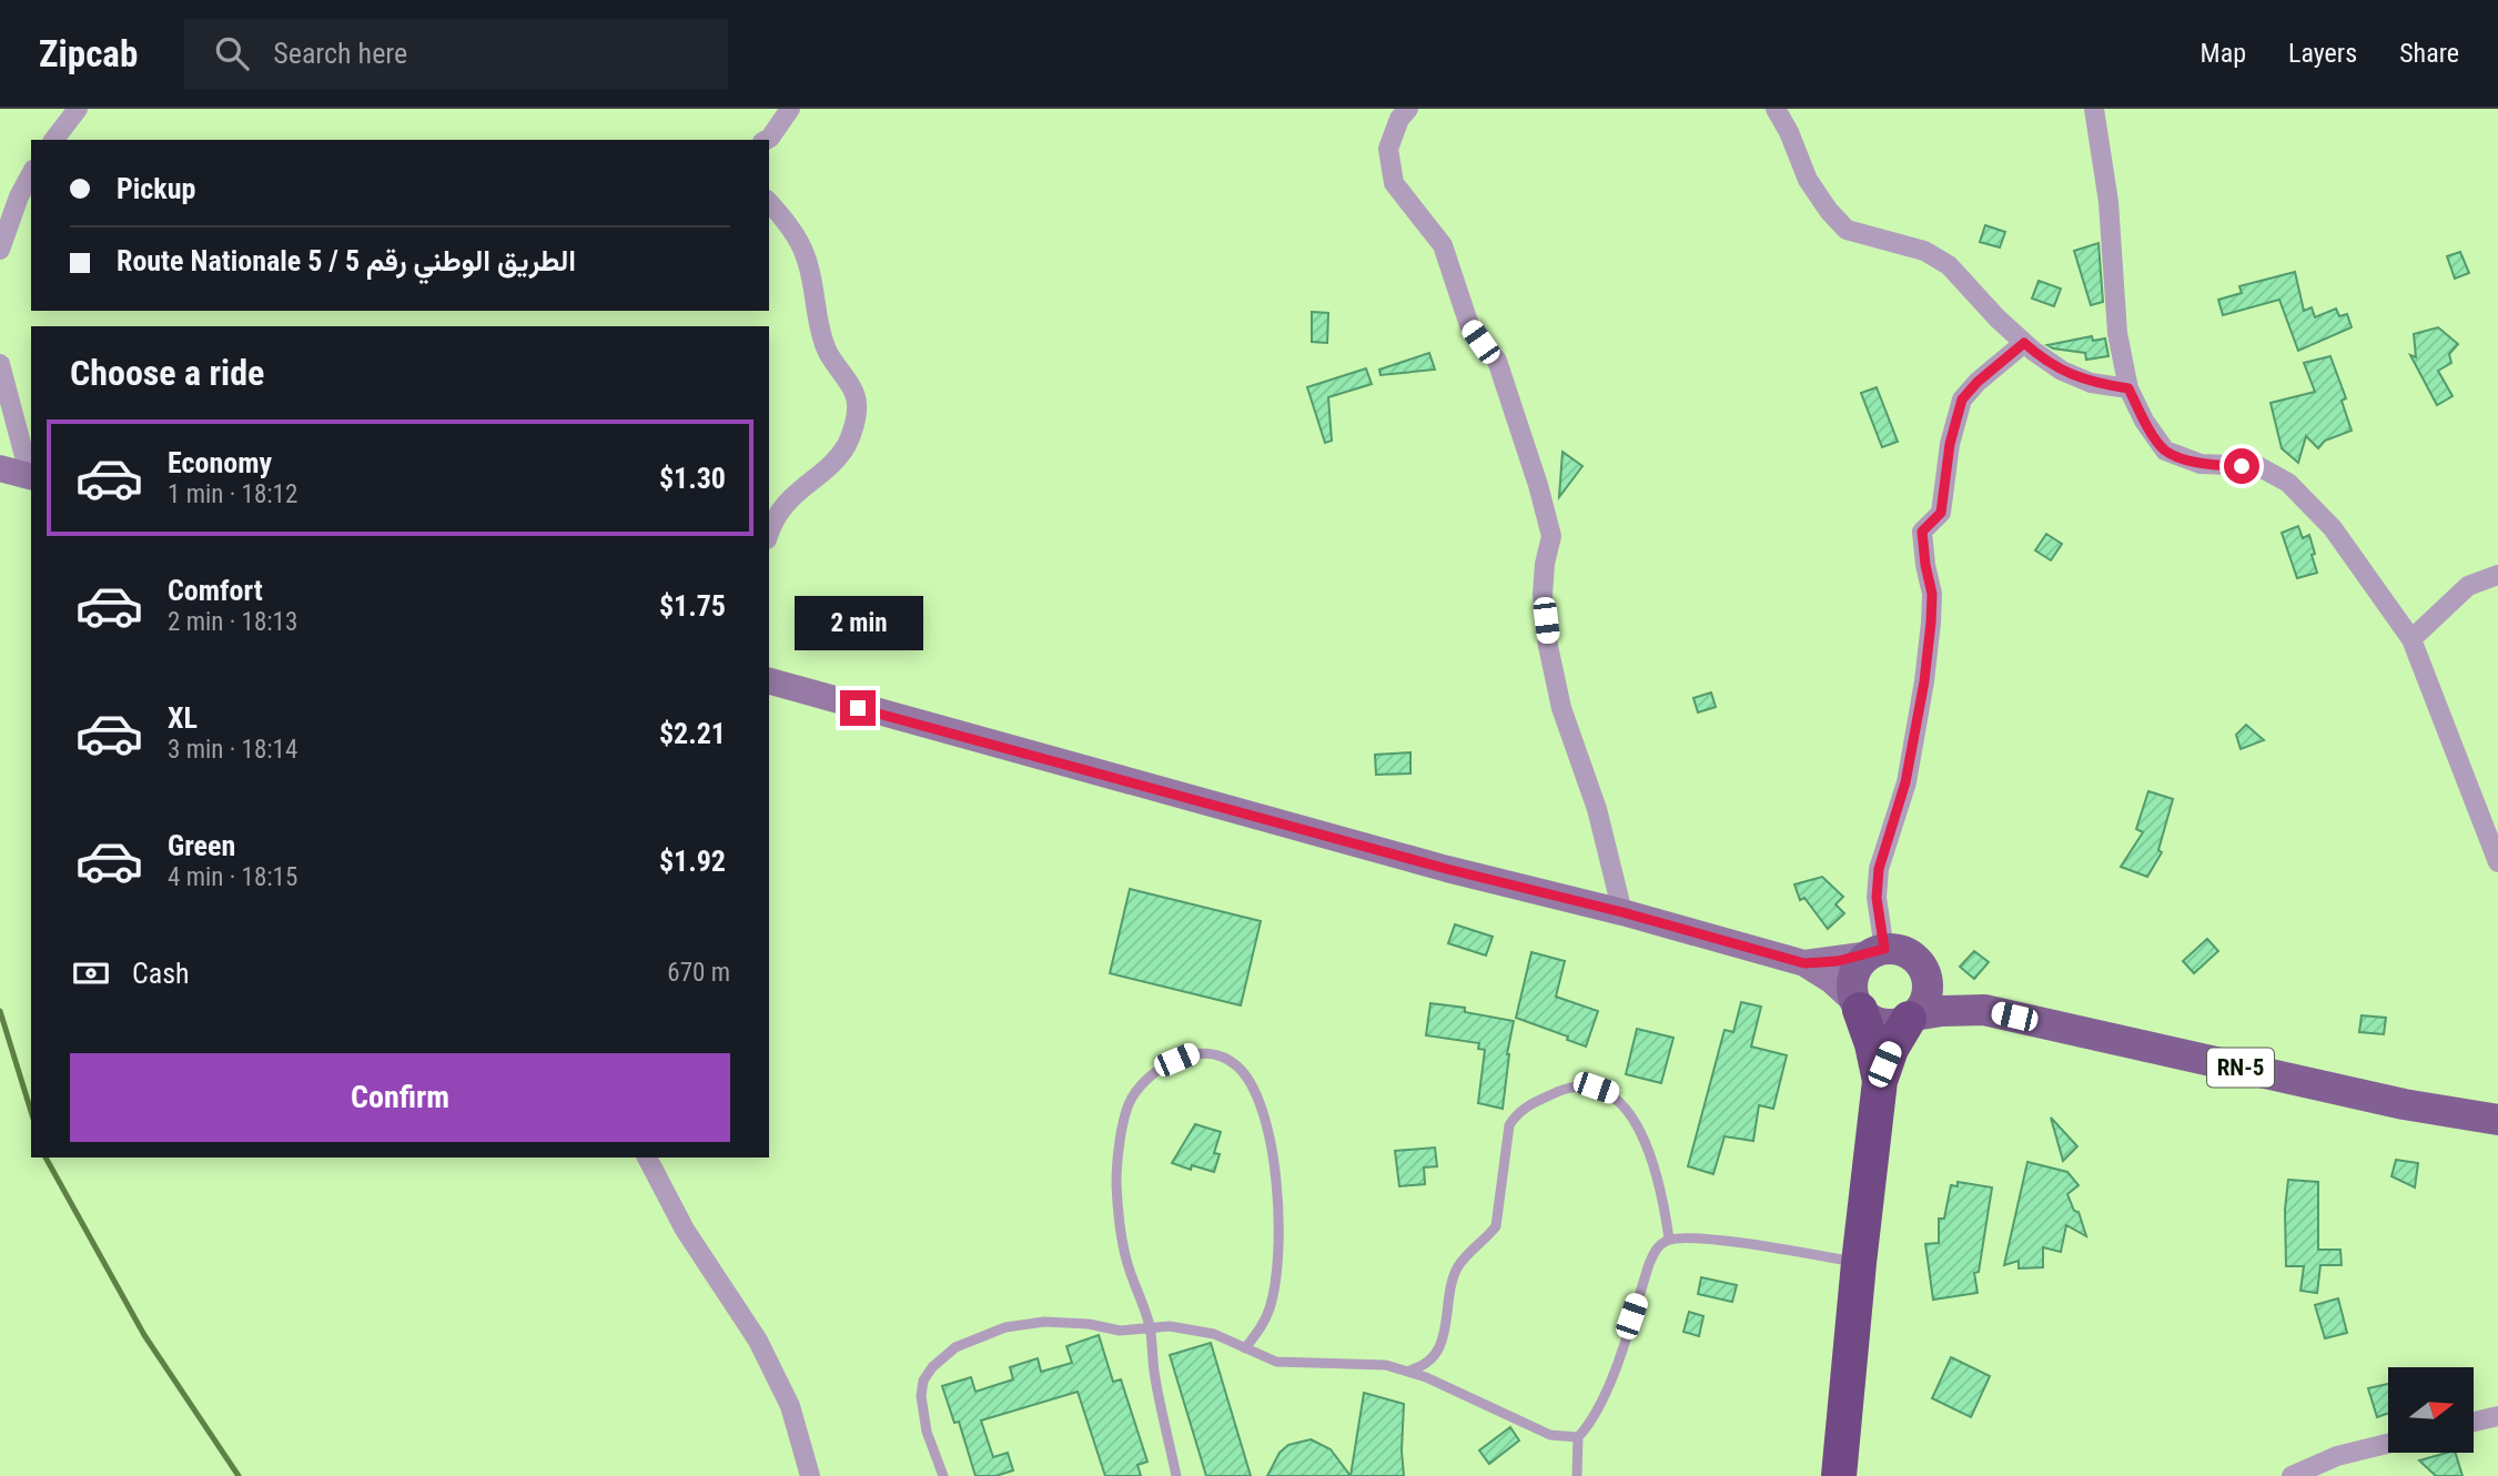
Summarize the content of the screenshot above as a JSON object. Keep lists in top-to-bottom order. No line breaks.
{"streets":{"main road":["RN-5"]},"north":"right","page":{"header":"Zipcab","search":"Search here","nav":["Map","Layers","Share"],"banner":["Pickup","Route Nationale 5 / الطريق الوطني رقم 5"],"heading":"Choose a ride","list":[{"name":"Economy","note":"1 min · 18:12","value":"$1.30"},{"name":"Comfort","note":"2 min · 18:13","value":"$1.75"},{"name":"XL","note":"3 min · 18:14","value":"$2.21"},{"name":"Green","note":"4 min · 18:15","value":"$1.92"}],"bubble":"2 min","pay":["Cash","670 m"],"buttons":"Confirm"}}
